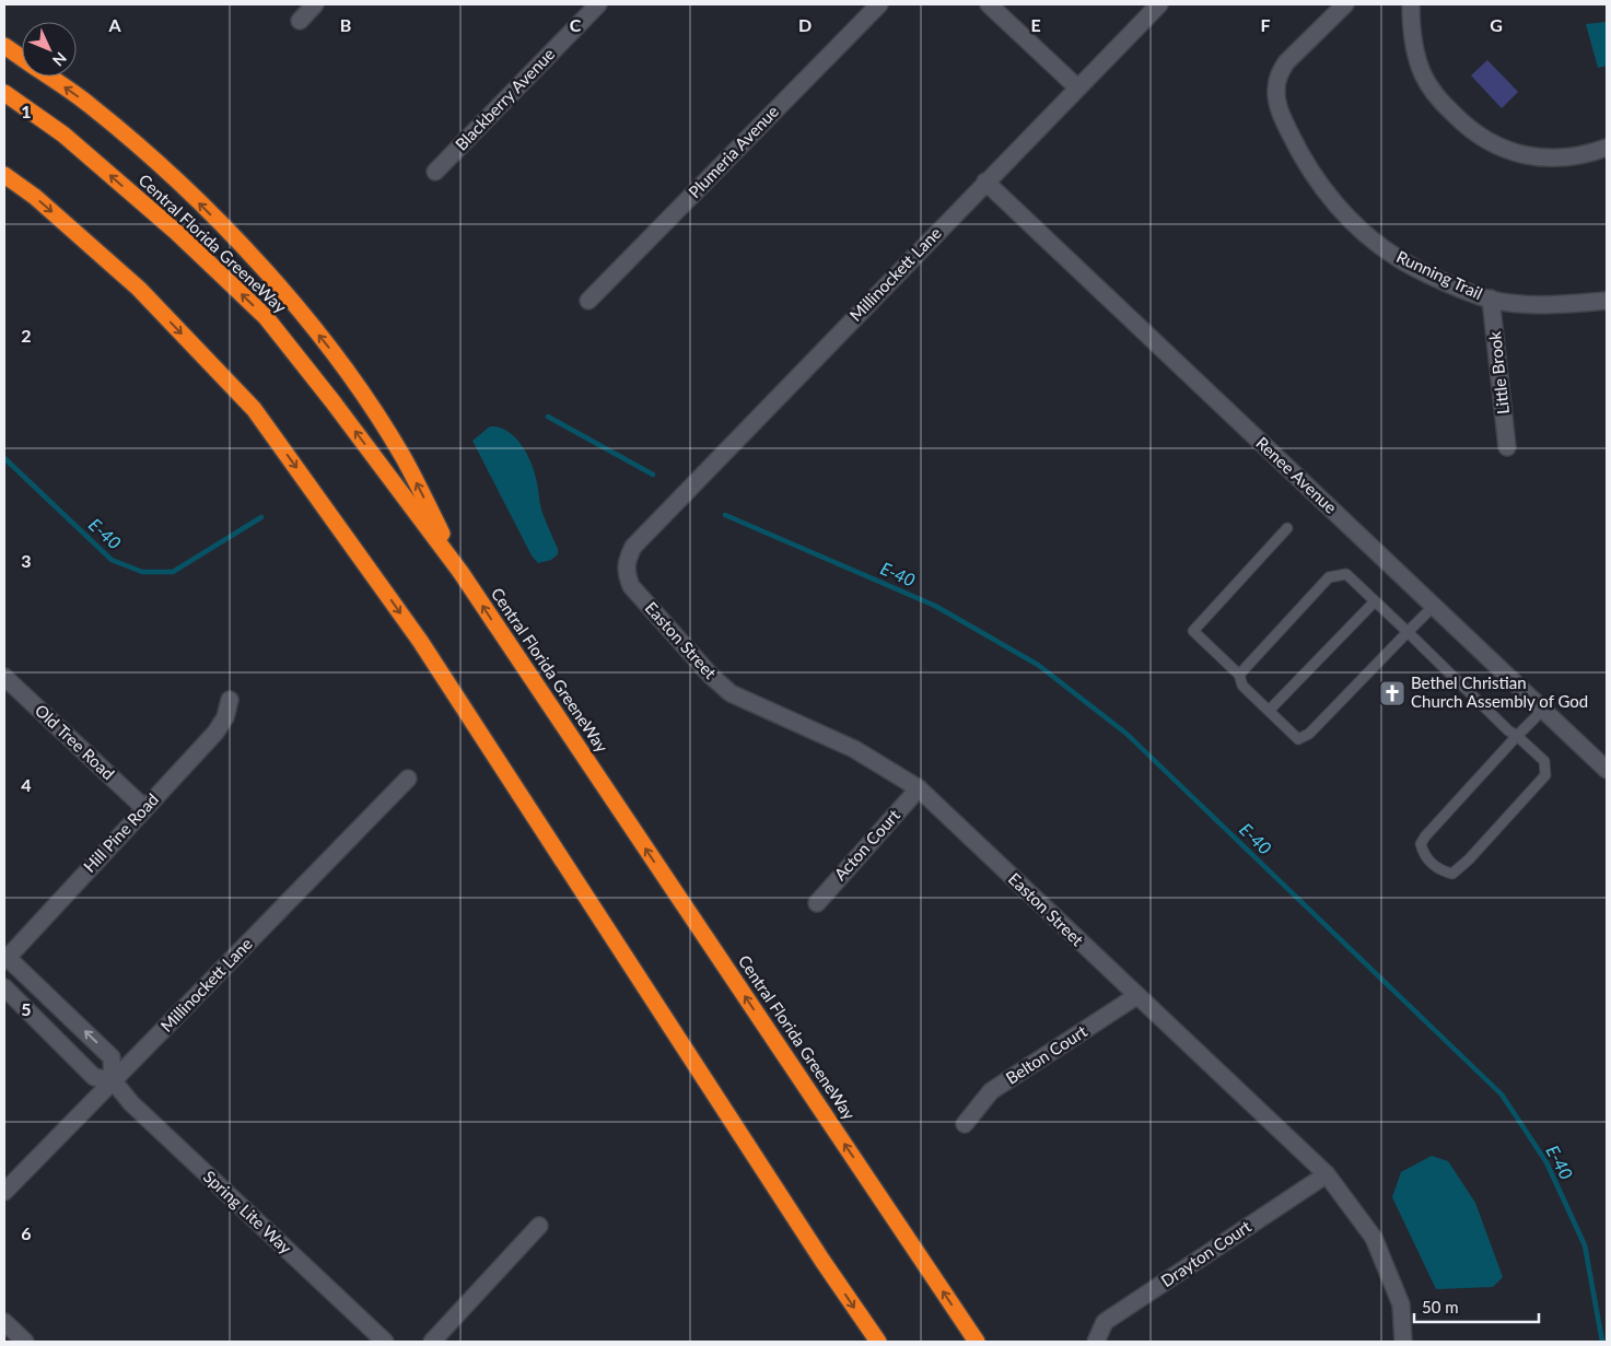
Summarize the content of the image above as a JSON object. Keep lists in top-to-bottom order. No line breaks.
{"streets":{"highway":["Central Florida GreeneWay"],"street":["Blackberry Avenue","Plumeria Avenue","Millinockett Lane","Running Trail","Little Brook","Renee Avenue","Easton Street","Old Tree Road","Hill Pine Road","Acton Court","Belton Court","Spring Lite Way","Drayton Court"]},"crossings":[["Millinockett Lane","Renee Avenue"],["Millinockett Lane","Easton Street"],["Millinockett Lane","Spring Lite Way"],["Running Trail","Little Brook"],["Easton Street","Acton Court"],["Easton Street","Belton Court"],["Easton Street","Drayton Court"],["Old Tree Road","Hill Pine Road"]],"water":["E-40"],"places":{"church":["Bethel Christian Church Assembly of God"]},"scale_bar":"50 m","north":"bottom right","grid":{"columns":["A","B","C","D","E","F","G"],"rows":["1","2","3","4","5","6"]}}
